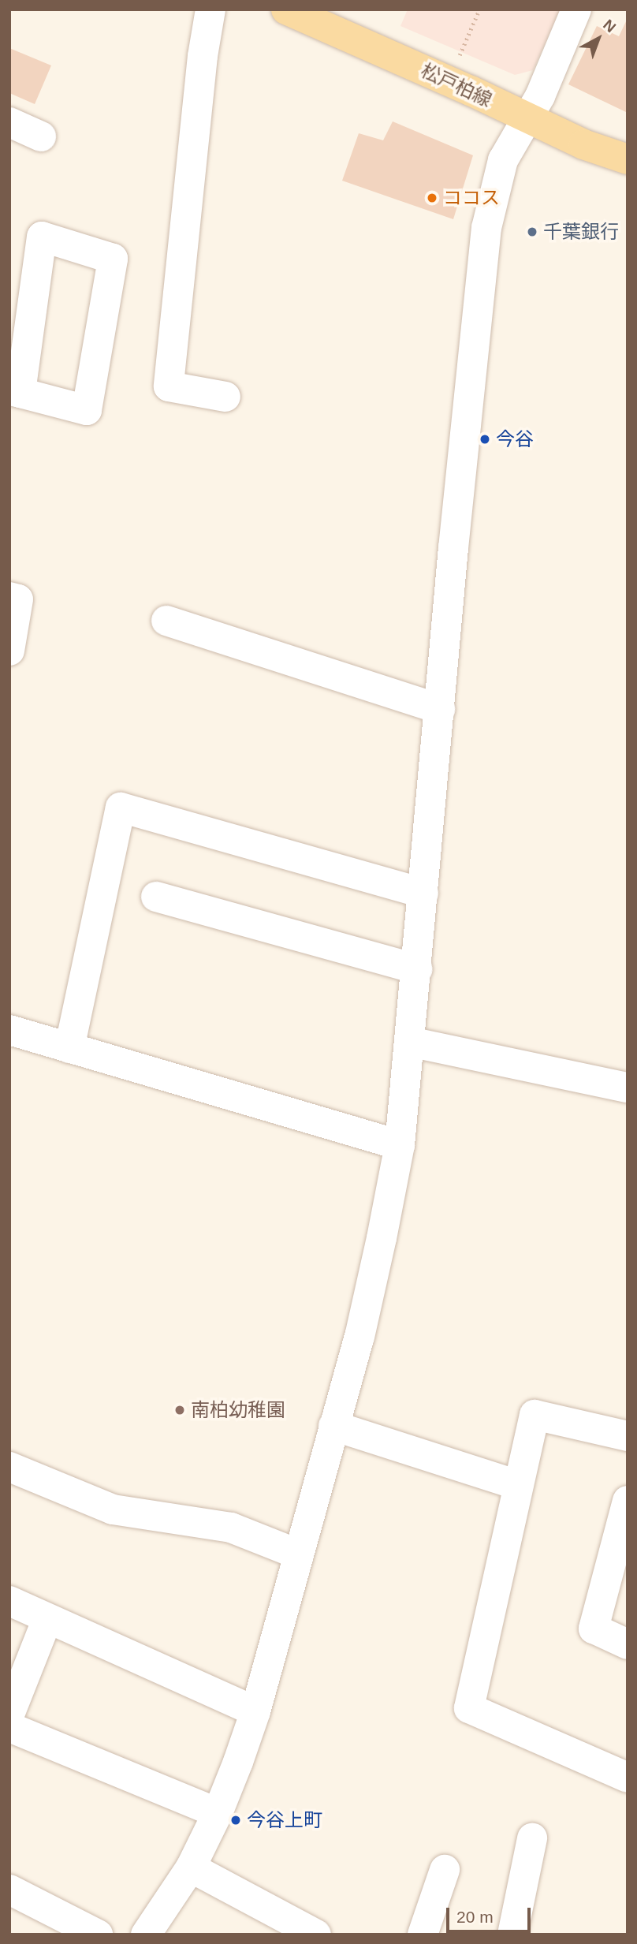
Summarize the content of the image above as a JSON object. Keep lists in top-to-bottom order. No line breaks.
{"streets":{"main road":["松戸柏線"]},"places":["ココス","千葉銀行","今谷","南柏幼稚園","今谷上町"],"scale_bar":"20 m","north":"top right"}
